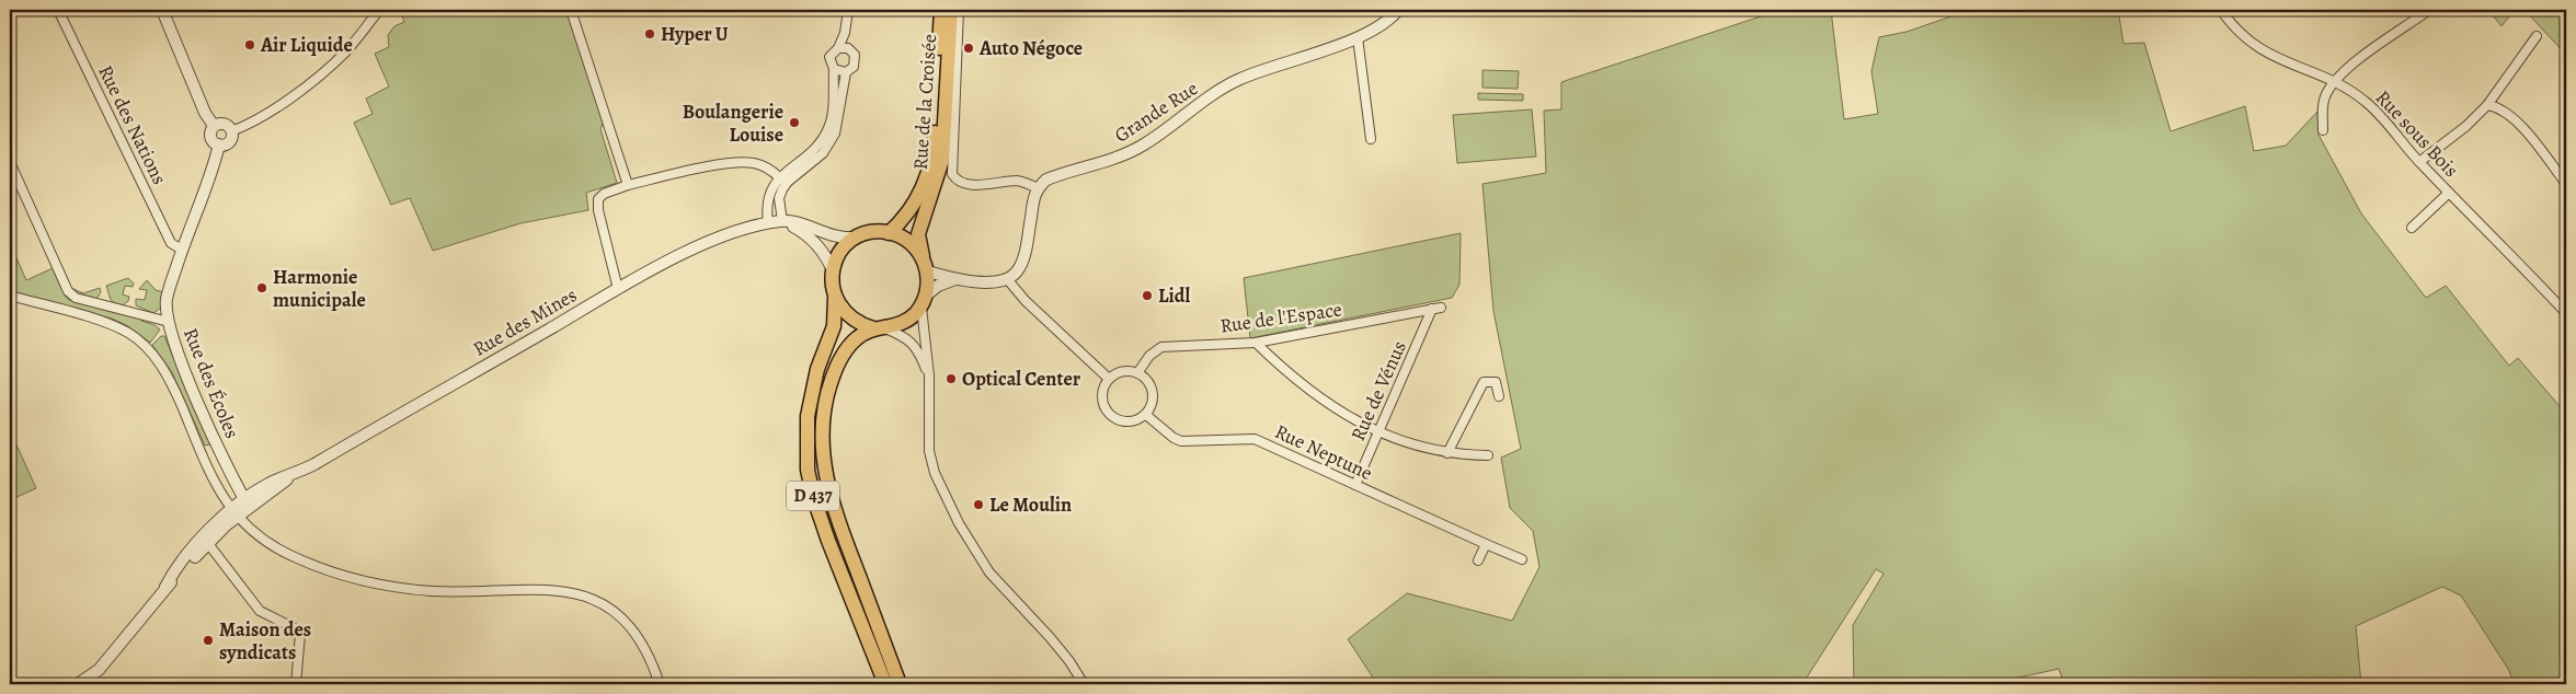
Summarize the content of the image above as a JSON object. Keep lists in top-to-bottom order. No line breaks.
{"streets":{"main road":["Rue de la Croisée","D 437"],"street":["Grande Rue","Rue des Nations","Rue sous Bois","Rue de l'Espace","Rue des Mines","Rue des Écoles","Rue de Vénus","Rue Neptune"]},"crossings":[["Rue de la Croisée","Rue des Mines"],["Rue de la Croisée","D 437"],["Rue des Nations","Rue des Écoles"],["Rue de l'Espace","Rue de Vénus"],["Rue de l'Espace","Rue Neptune"],["Rue des Mines","Rue des Écoles"],["Rue des Mines","D 437"],["Rue de Vénus","Rue Neptune"]],"places":["Hyper U","Air Liquide","Auto Négoce","Boulangerie Louise","Harmonie municipale","Lidl","Optical Center","Le Moulin","Maison des syndicats"]}
